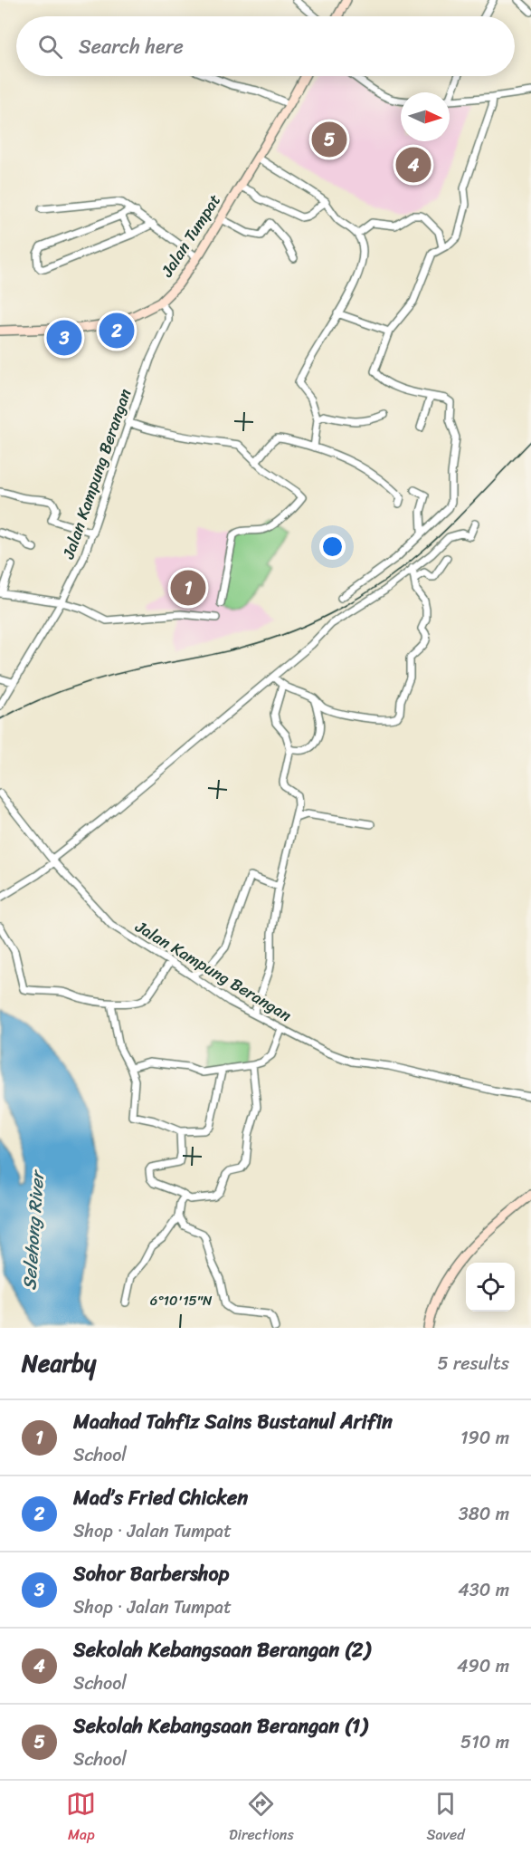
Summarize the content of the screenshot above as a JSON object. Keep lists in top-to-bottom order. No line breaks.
{"streets":{"main road":["Jalan Tumpat"],"street":["Jalan Kampung Berangan"]},"crossings":[["Jalan Tumpat","Jalan Kampung Berangan"]],"water":["Selehong River"],"north":"right","page":{"search":"Search here","pins":["5","4","2","3","1"],"heading":["Nearby","5 results"],"list":[{"mark":"1","name":"Maahad Tahfiz Sains Bustanul Arifin","note":"School","value":"190 m"},{"mark":"2","name":"Mad’s Fried Chicken","note":"Shop · Jalan Tumpat","value":"380 m"},{"mark":"3","name":"Sohor Barbershop","note":"Shop · Jalan Tumpat","value":"430 m"},{"mark":"4","name":"Sekolah Kebangsaan Berangan (2)","note":"School","value":"490 m"},{"mark":"5","name":"Sekolah Kebangsaan Berangan (1)","note":"School","value":"510 m"}],"nav":["Map","Directions","Saved"]},"coordinates":["6°10'15\"N"]}
